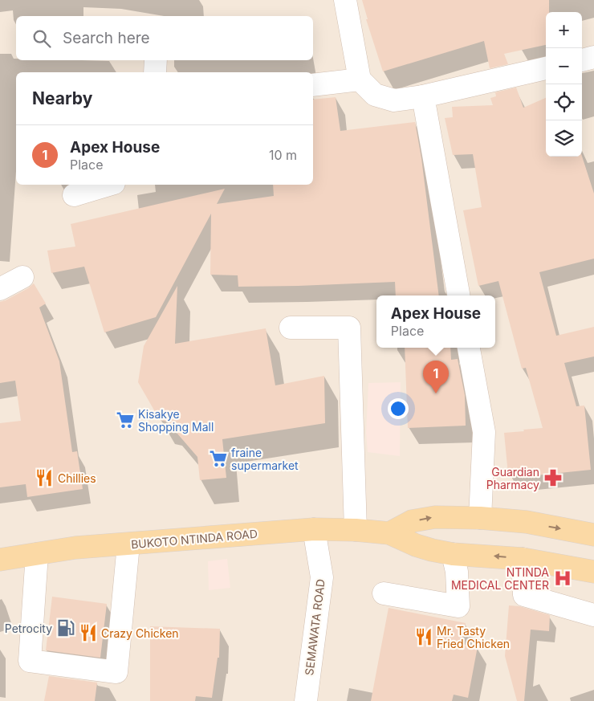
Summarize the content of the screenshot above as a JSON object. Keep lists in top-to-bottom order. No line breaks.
{"streets":{"main road":["BUKOTO NTINDA ROAD"],"street":["SEMAWATA ROAD"]},"crossings":[["BUKOTO NTINDA ROAD","SEMAWATA ROAD"]],"places":{"supermarket":["Kisakye Shopping Mall","fraine supermarket"],"restaurant":["Chillies","Crazy Chicken","Mr. Tasty Fried Chicken"],"pharmacy":["Guardian Pharmacy"],"hospital":["NTINDA MEDICAL CENTER"],"fuel station":["Petrocity"]},"page":{"map_buttons":["+","−"],"search":"Search here","heading":"Nearby","list":[{"mark":"1","name":"Apex House","note":"Place","value":"10 m"}],"popup":["Apex House","Place"],"pins":"1"}}
